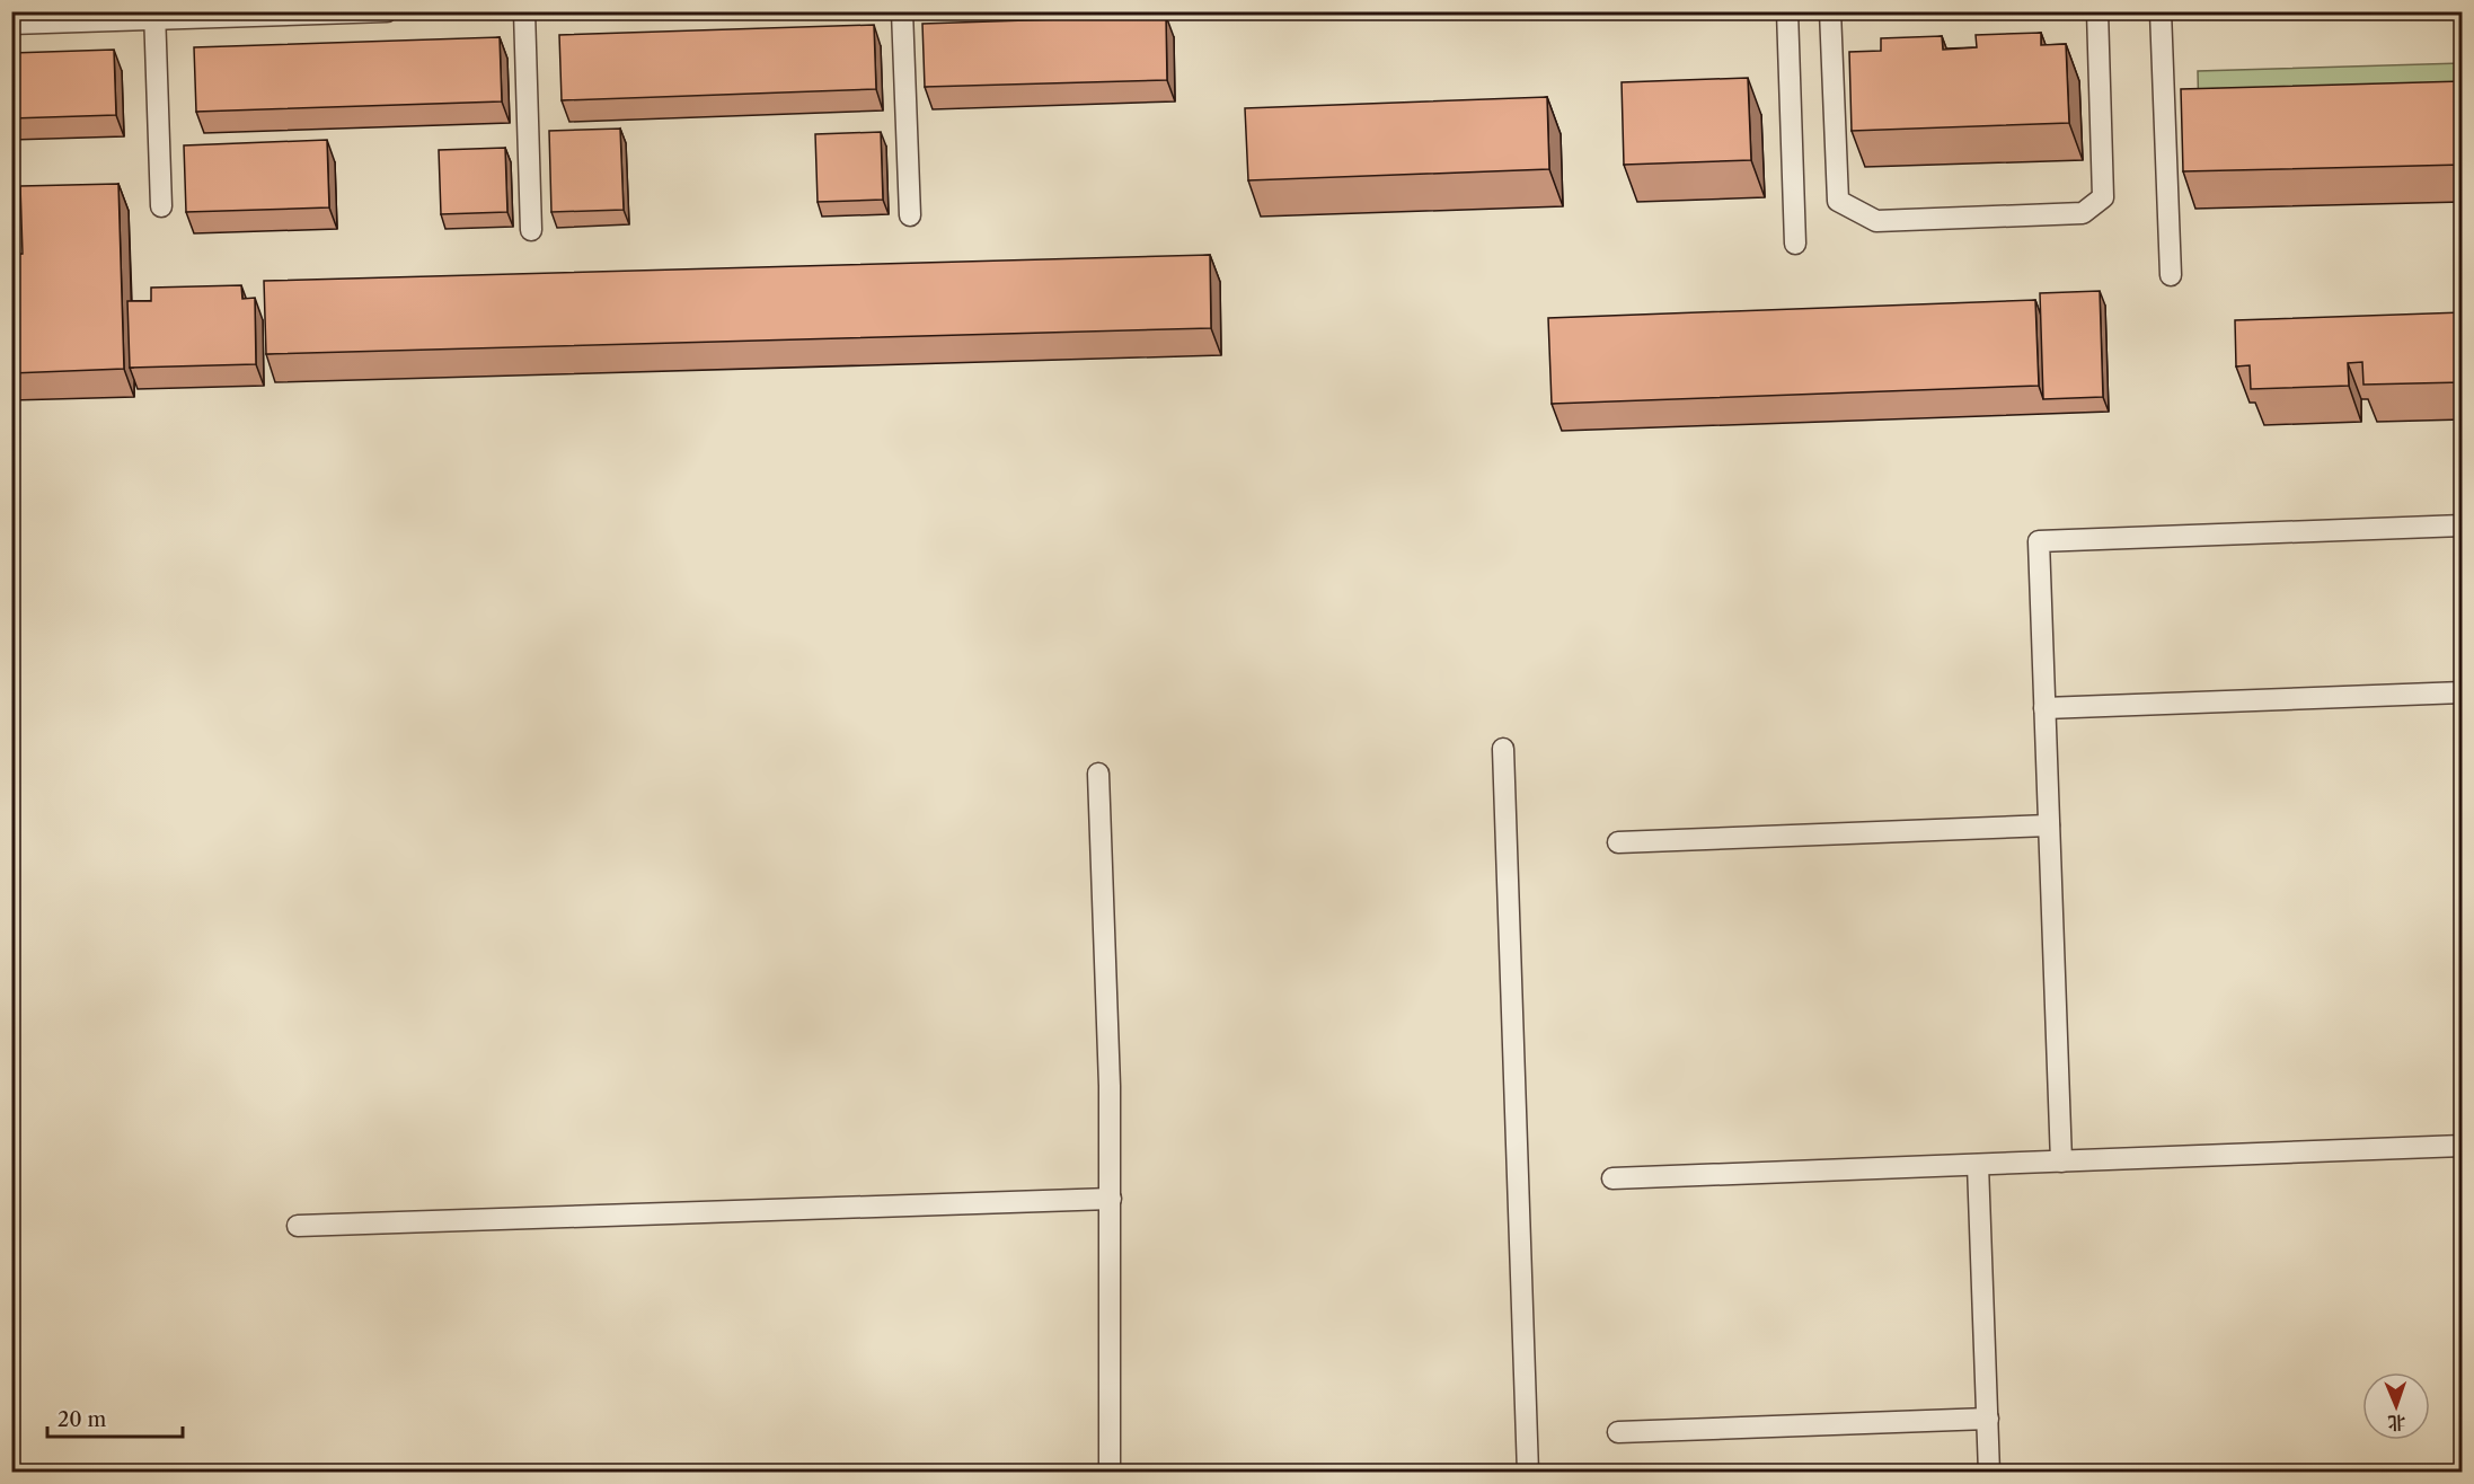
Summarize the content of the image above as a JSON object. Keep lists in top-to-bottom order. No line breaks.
{"scale_bar":"20 m","north":"bottom"}
